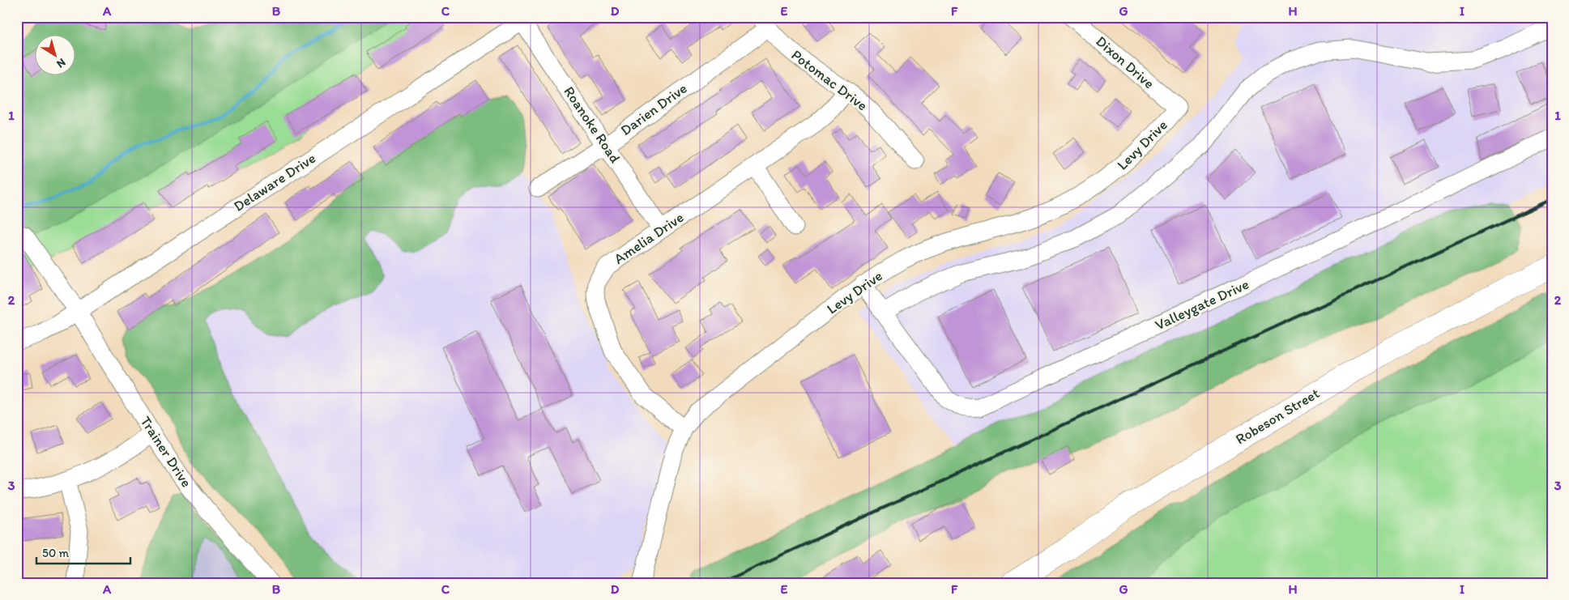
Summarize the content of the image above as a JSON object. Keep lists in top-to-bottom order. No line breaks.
{"streets":{"main road":["Robeson Street"],"street":["Dixon Drive","Potomac Drive","Darien Drive","Roanoke Road","Levy Drive","Delaware Drive","Amelia Drive","Valleygate Drive","Trainer Drive"]},"crossings":[["Dixon Drive","Levy Drive"],["Potomac Drive","Darien Drive"],["Potomac Drive","Amelia Drive"],["Darien Drive","Roanoke Road"],["Roanoke Road","Delaware Drive"],["Roanoke Road","Amelia Drive"],["Levy Drive","Amelia Drive"],["Levy Drive","Valleygate Drive"],["Delaware Drive","Trainer Drive"]],"scale_bar":"50 m","north":"bottom right","grid":{"columns":["A","B","C","D","E","F","G","H","I"],"rows":["1","2","3"]}}
